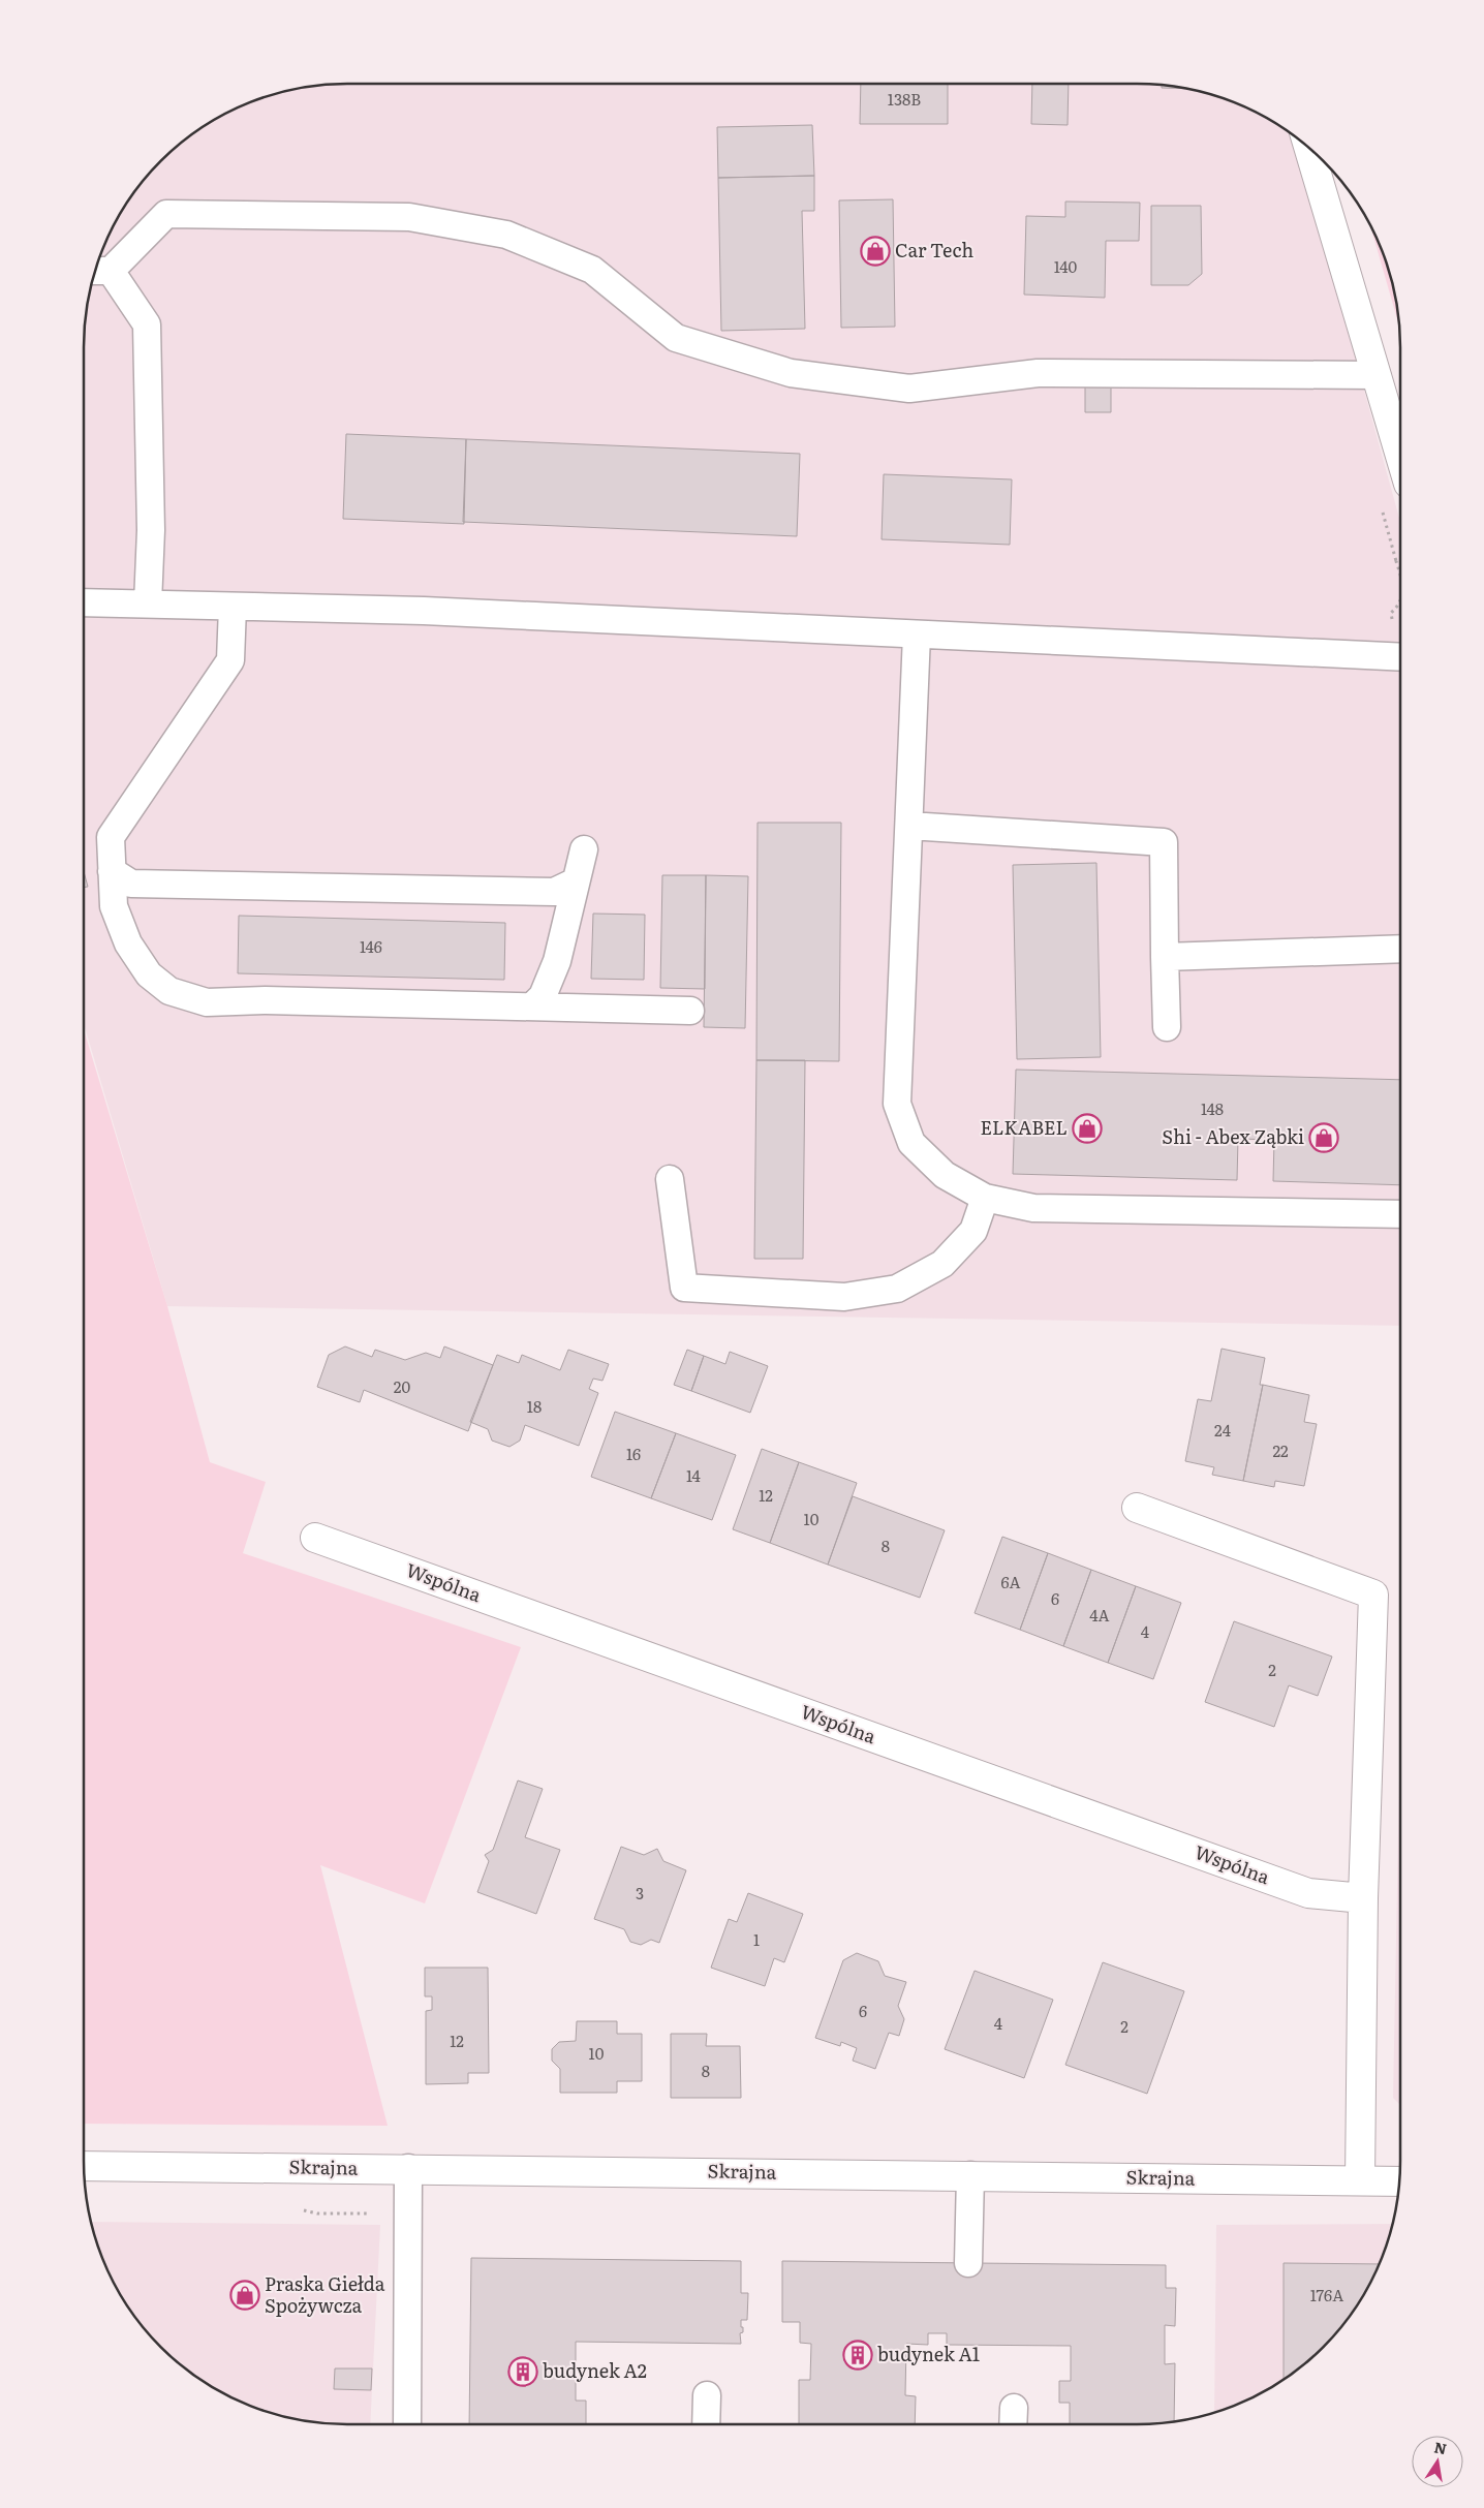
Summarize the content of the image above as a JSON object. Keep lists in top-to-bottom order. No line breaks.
{"streets":{"street":["Wspólna","Skrajna"]},"places":{"shop":["Car Tech","ELKABEL","Shi - Abex Ząbki","Praska Giełda Spożywcza"],"building":["budynek A1","budynek A2"]},"house_numbers":["138B","140","146","148","20","18","24","22","16","14","12","10","8","6A","6","4A","4","2","3","1","6","4","2","12","10","8","176A"],"north":"top"}
